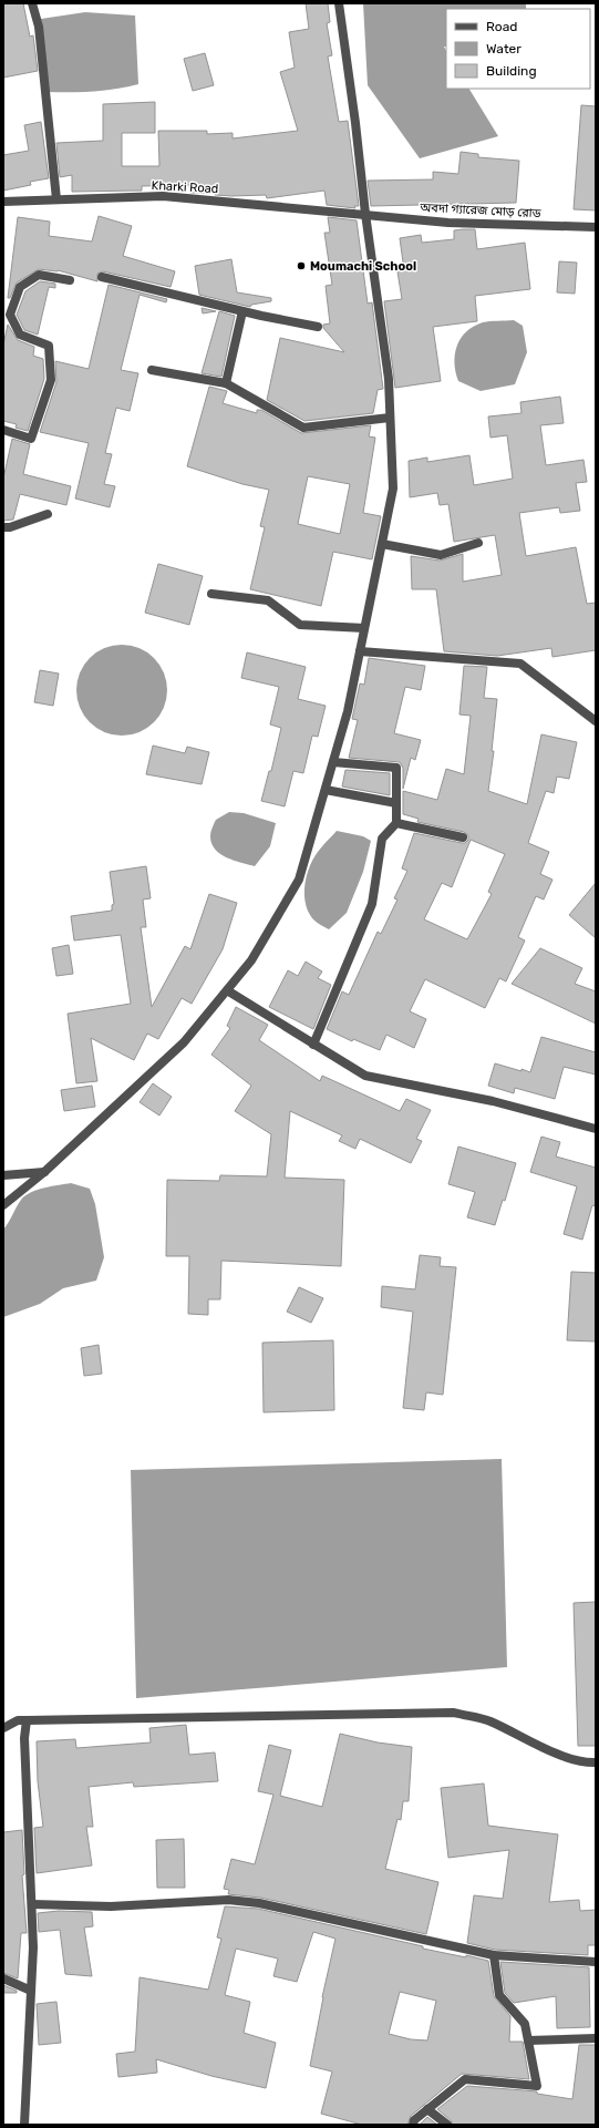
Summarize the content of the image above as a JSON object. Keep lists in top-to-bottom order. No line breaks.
{"streets":{"street":["Kharki Road","অবদা গ্যারেজ মোড় রোড"]},"crossings":[["Kharki Road","অবদা গ্যারেজ মোড় রোড"]],"places":["Moumachi School"],"legend":["Road","Water","Building"]}
